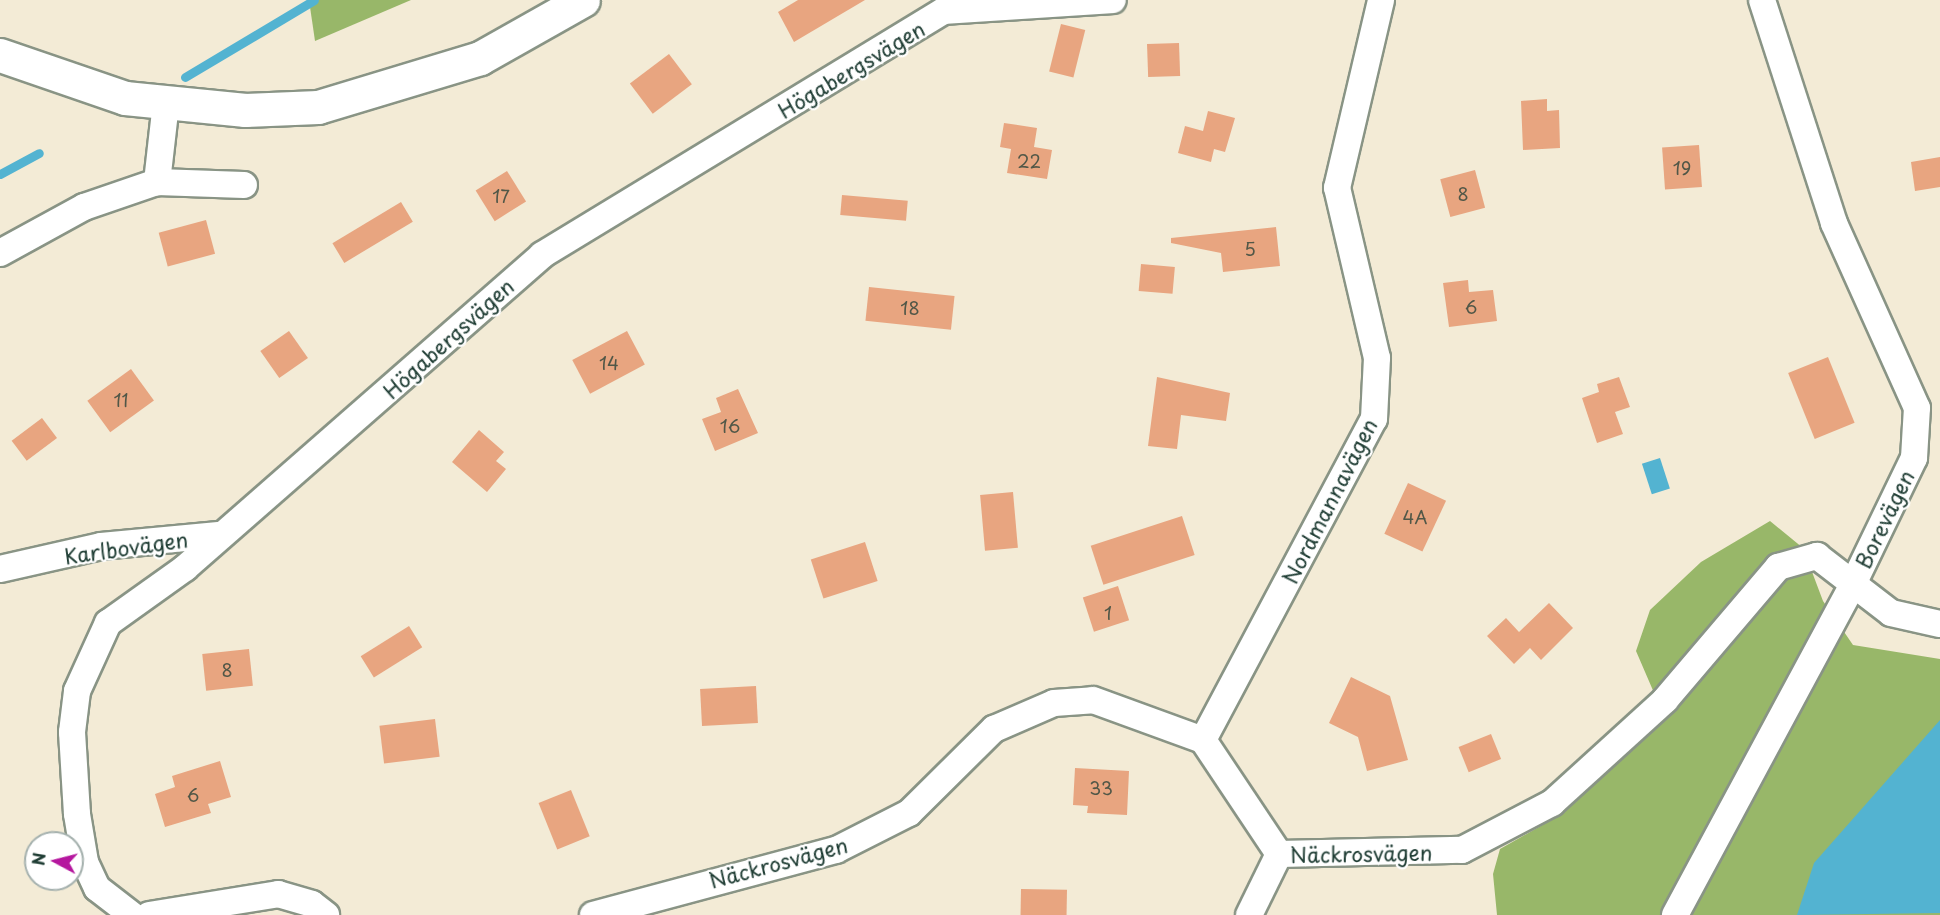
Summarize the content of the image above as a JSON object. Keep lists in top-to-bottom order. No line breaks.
{"streets":{"street":["Högabergsvägen","Nordmannavägen","Borevägen","Karlbovägen","Näckrosvägen"]},"crossings":[["Högabergsvägen","Karlbovägen"],["Nordmannavägen","Näckrosvägen"],["Borevägen","Näckrosvägen"]],"house_numbers":["22","19","8","17","5","6","18","14","11","16","4A","1","8","33","6"],"north":"left"}
